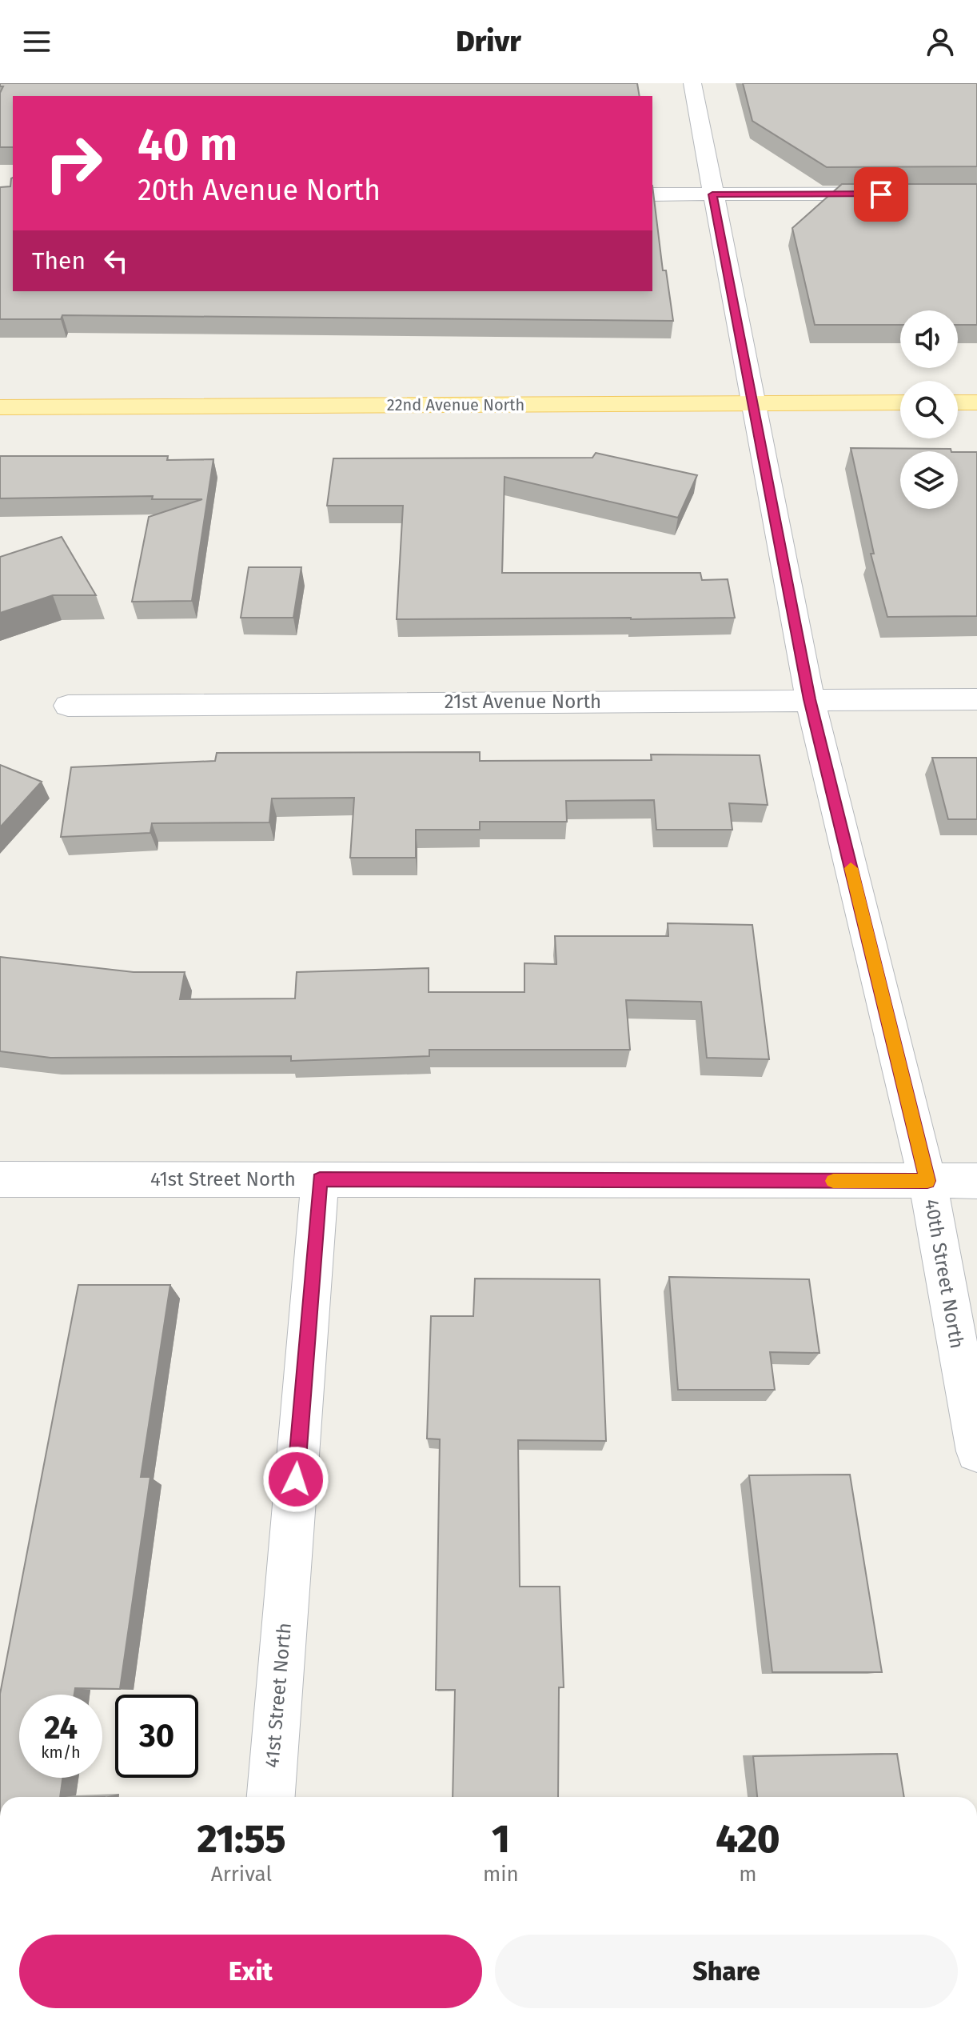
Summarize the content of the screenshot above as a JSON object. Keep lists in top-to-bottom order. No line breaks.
{"streets":{"main road":["22nd Avenue North"],"street":["21st Avenue North","41st Street North","40th Street North"]},"crossings":[["22nd Avenue North","40th Street North"],["21st Avenue North","40th Street North"]],"page":{"header":"Drivr","turn":["40 m","20th Avenue North"],"then":"Then","speed":"24 km/h","limit":"30","eta":["21:55","Arrival","1","min","420","m"],"buttons":["Exit","Share"]}}
